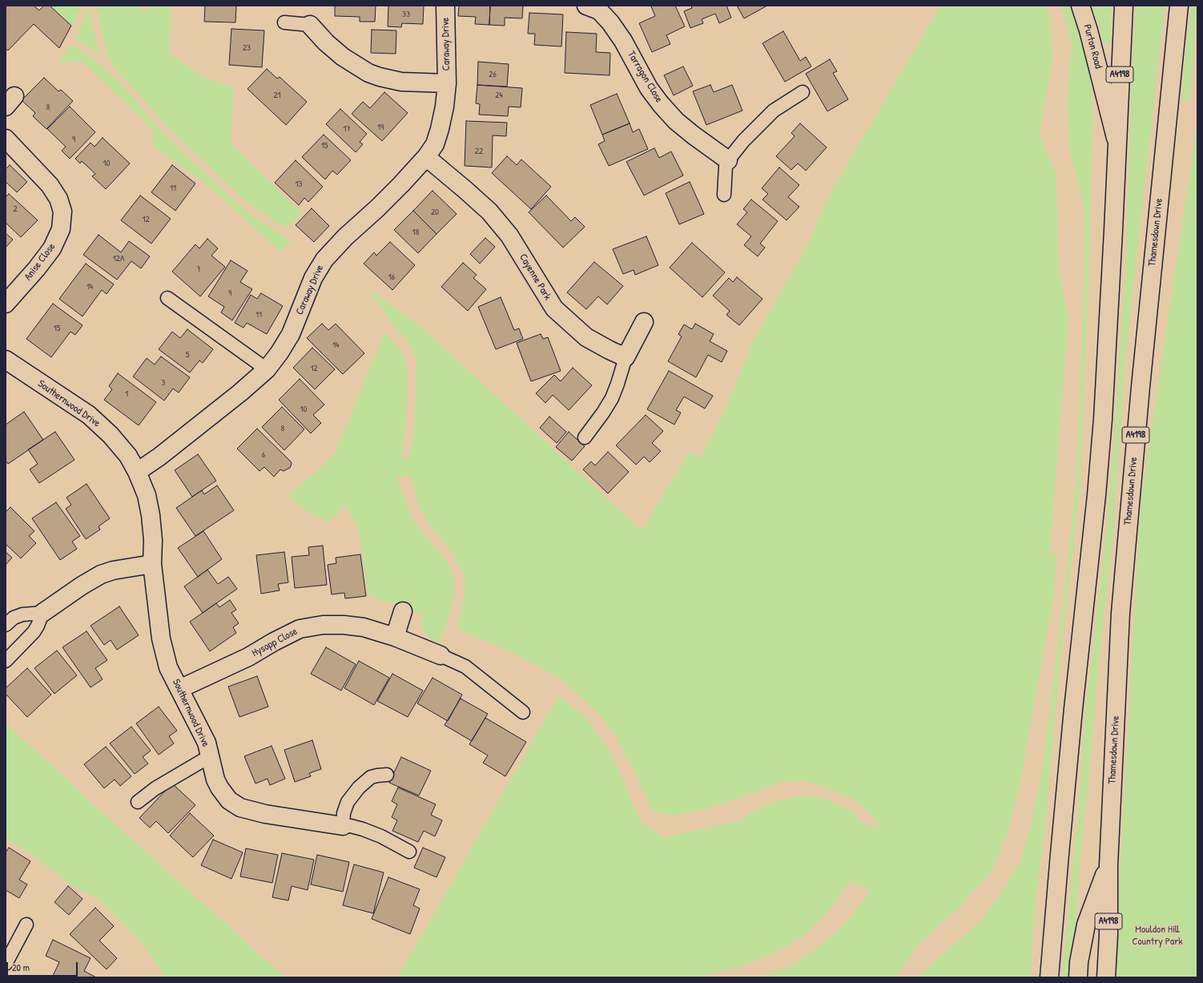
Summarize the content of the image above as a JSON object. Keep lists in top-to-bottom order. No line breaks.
{"streets":{"street":["Caraway Drive","Purton Road","A4198","Tarragon Close","Thamesdown Drive","Anise Close","Cayenne Park","Southernwood Drive","Hysopp Close"]},"crossings":[["Caraway Drive","Cayenne Park"],["Caraway Drive","Southernwood Drive"],["Purton Road","A4198"],["Southernwood Drive","Hysopp Close"]],"parks":["Mouldon Hill Country Park"],"house_numbers":["33","23","26","21","24","8","19","17","9","15","22","10","13","11","2","20","12","18","12A","7","16","14","9","11","15","14","5","12","3","1","10","8","6"],"scale_bar":"20 m"}
